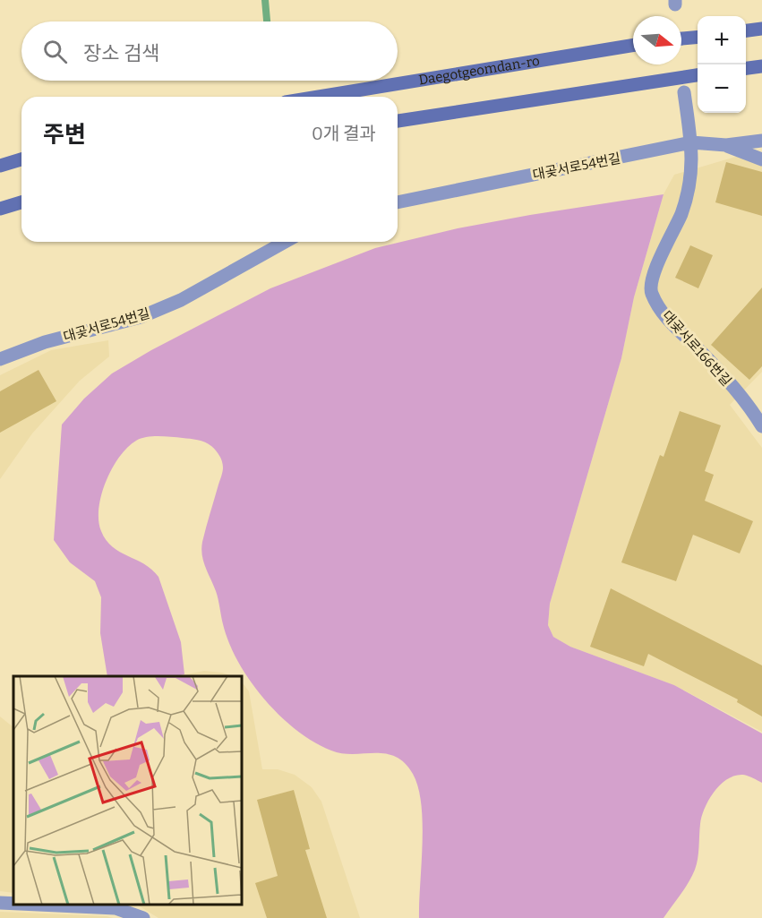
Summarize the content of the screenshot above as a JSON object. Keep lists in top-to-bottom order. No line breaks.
{"streets":{"main road":["Daegotgeomdan-ro"],"lane":["대곶서로54번길","대곶서로166번길"]},"crossings":[["대곶서로54번길","대곶서로166번길"]],"north":"right","page":{"map_buttons":["+","−"],"search":"장소 검색","heading":["주변","0개 결과"]}}
